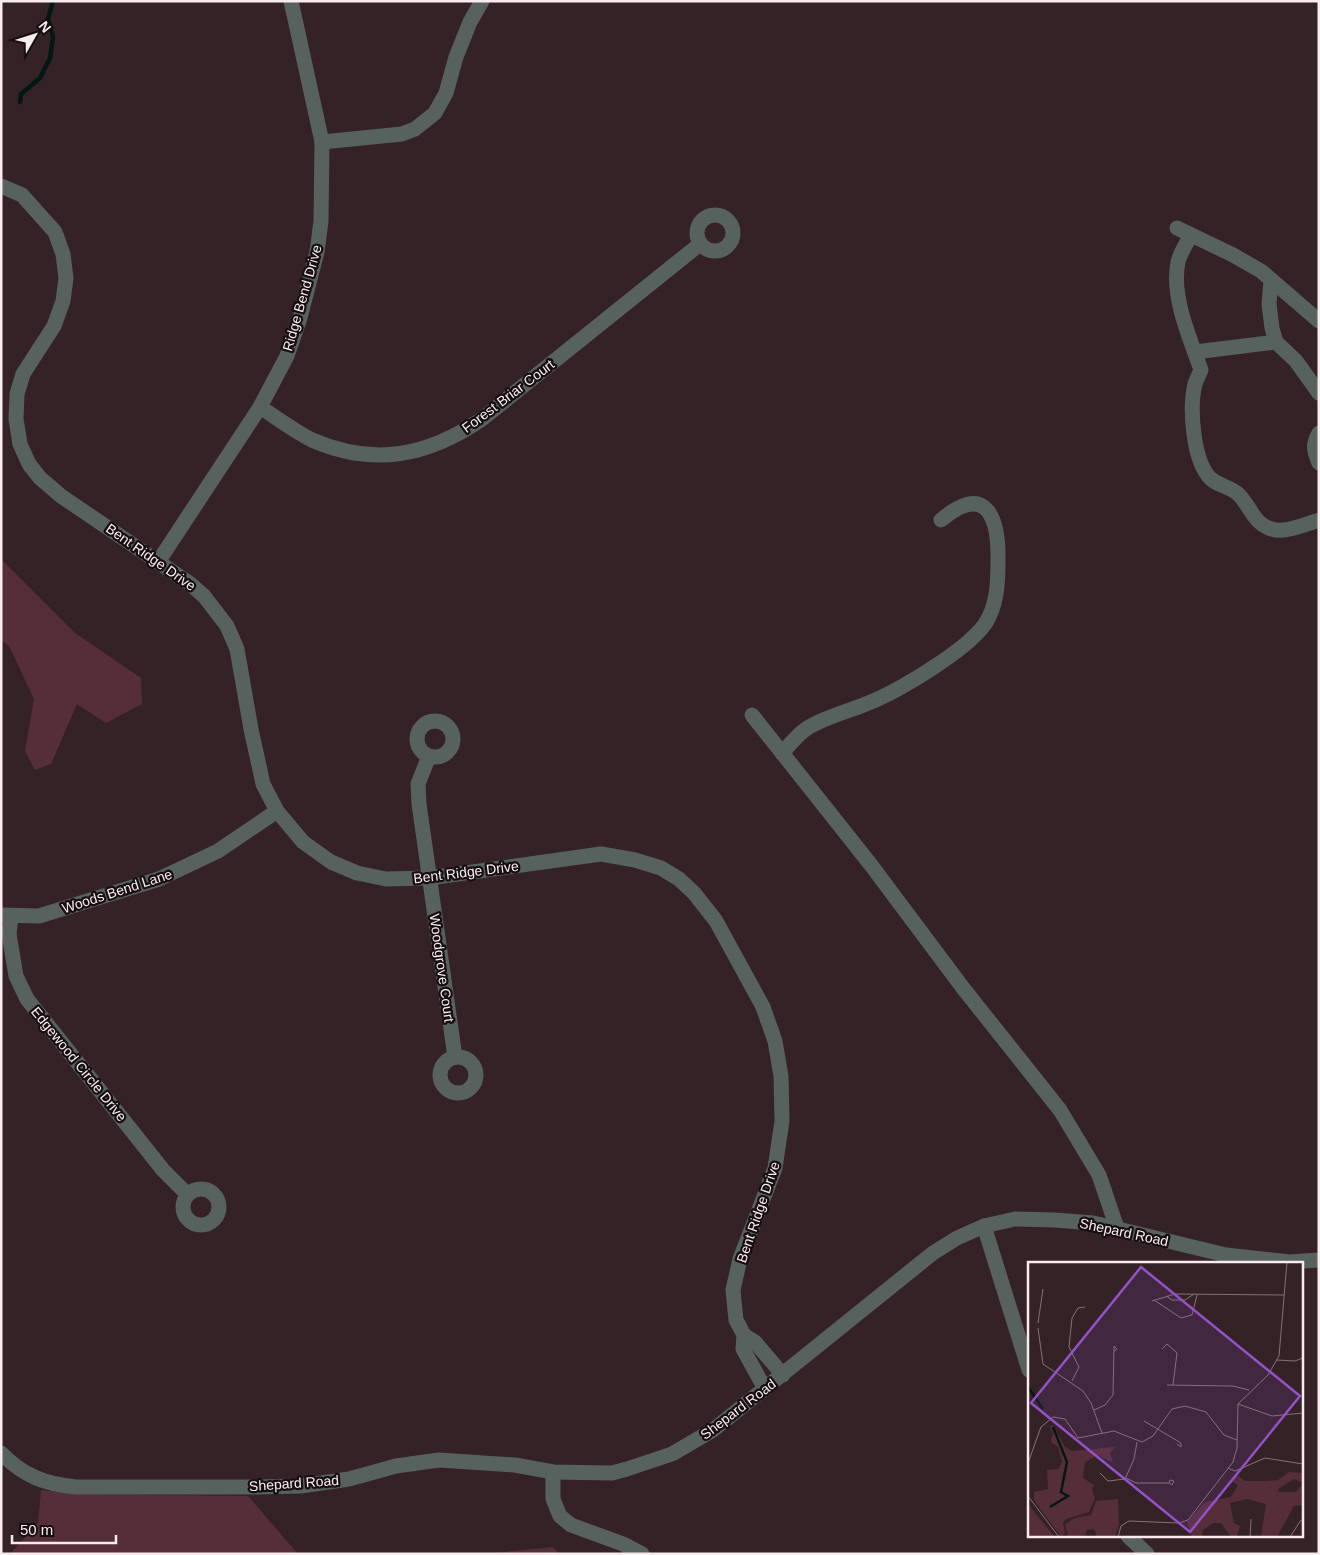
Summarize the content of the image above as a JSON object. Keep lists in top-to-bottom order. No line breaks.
{"streets":{"street":["Ridge Bend Drive","Forest Briar Court","Bent Ridge Drive","Woods Bend Lane","Woodgrove Court","Edgewood Circle Drive","Shepard Road"]},"crossings":[["Ridge Bend Drive","Forest Briar Court"],["Ridge Bend Drive","Bent Ridge Drive"],["Bent Ridge Drive","Woods Bend Lane"],["Bent Ridge Drive","Woodgrove Court"],["Bent Ridge Drive","Shepard Road"],["Woods Bend Lane","Edgewood Circle Drive"]],"scale_bar":"50 m","north":"top right"}
